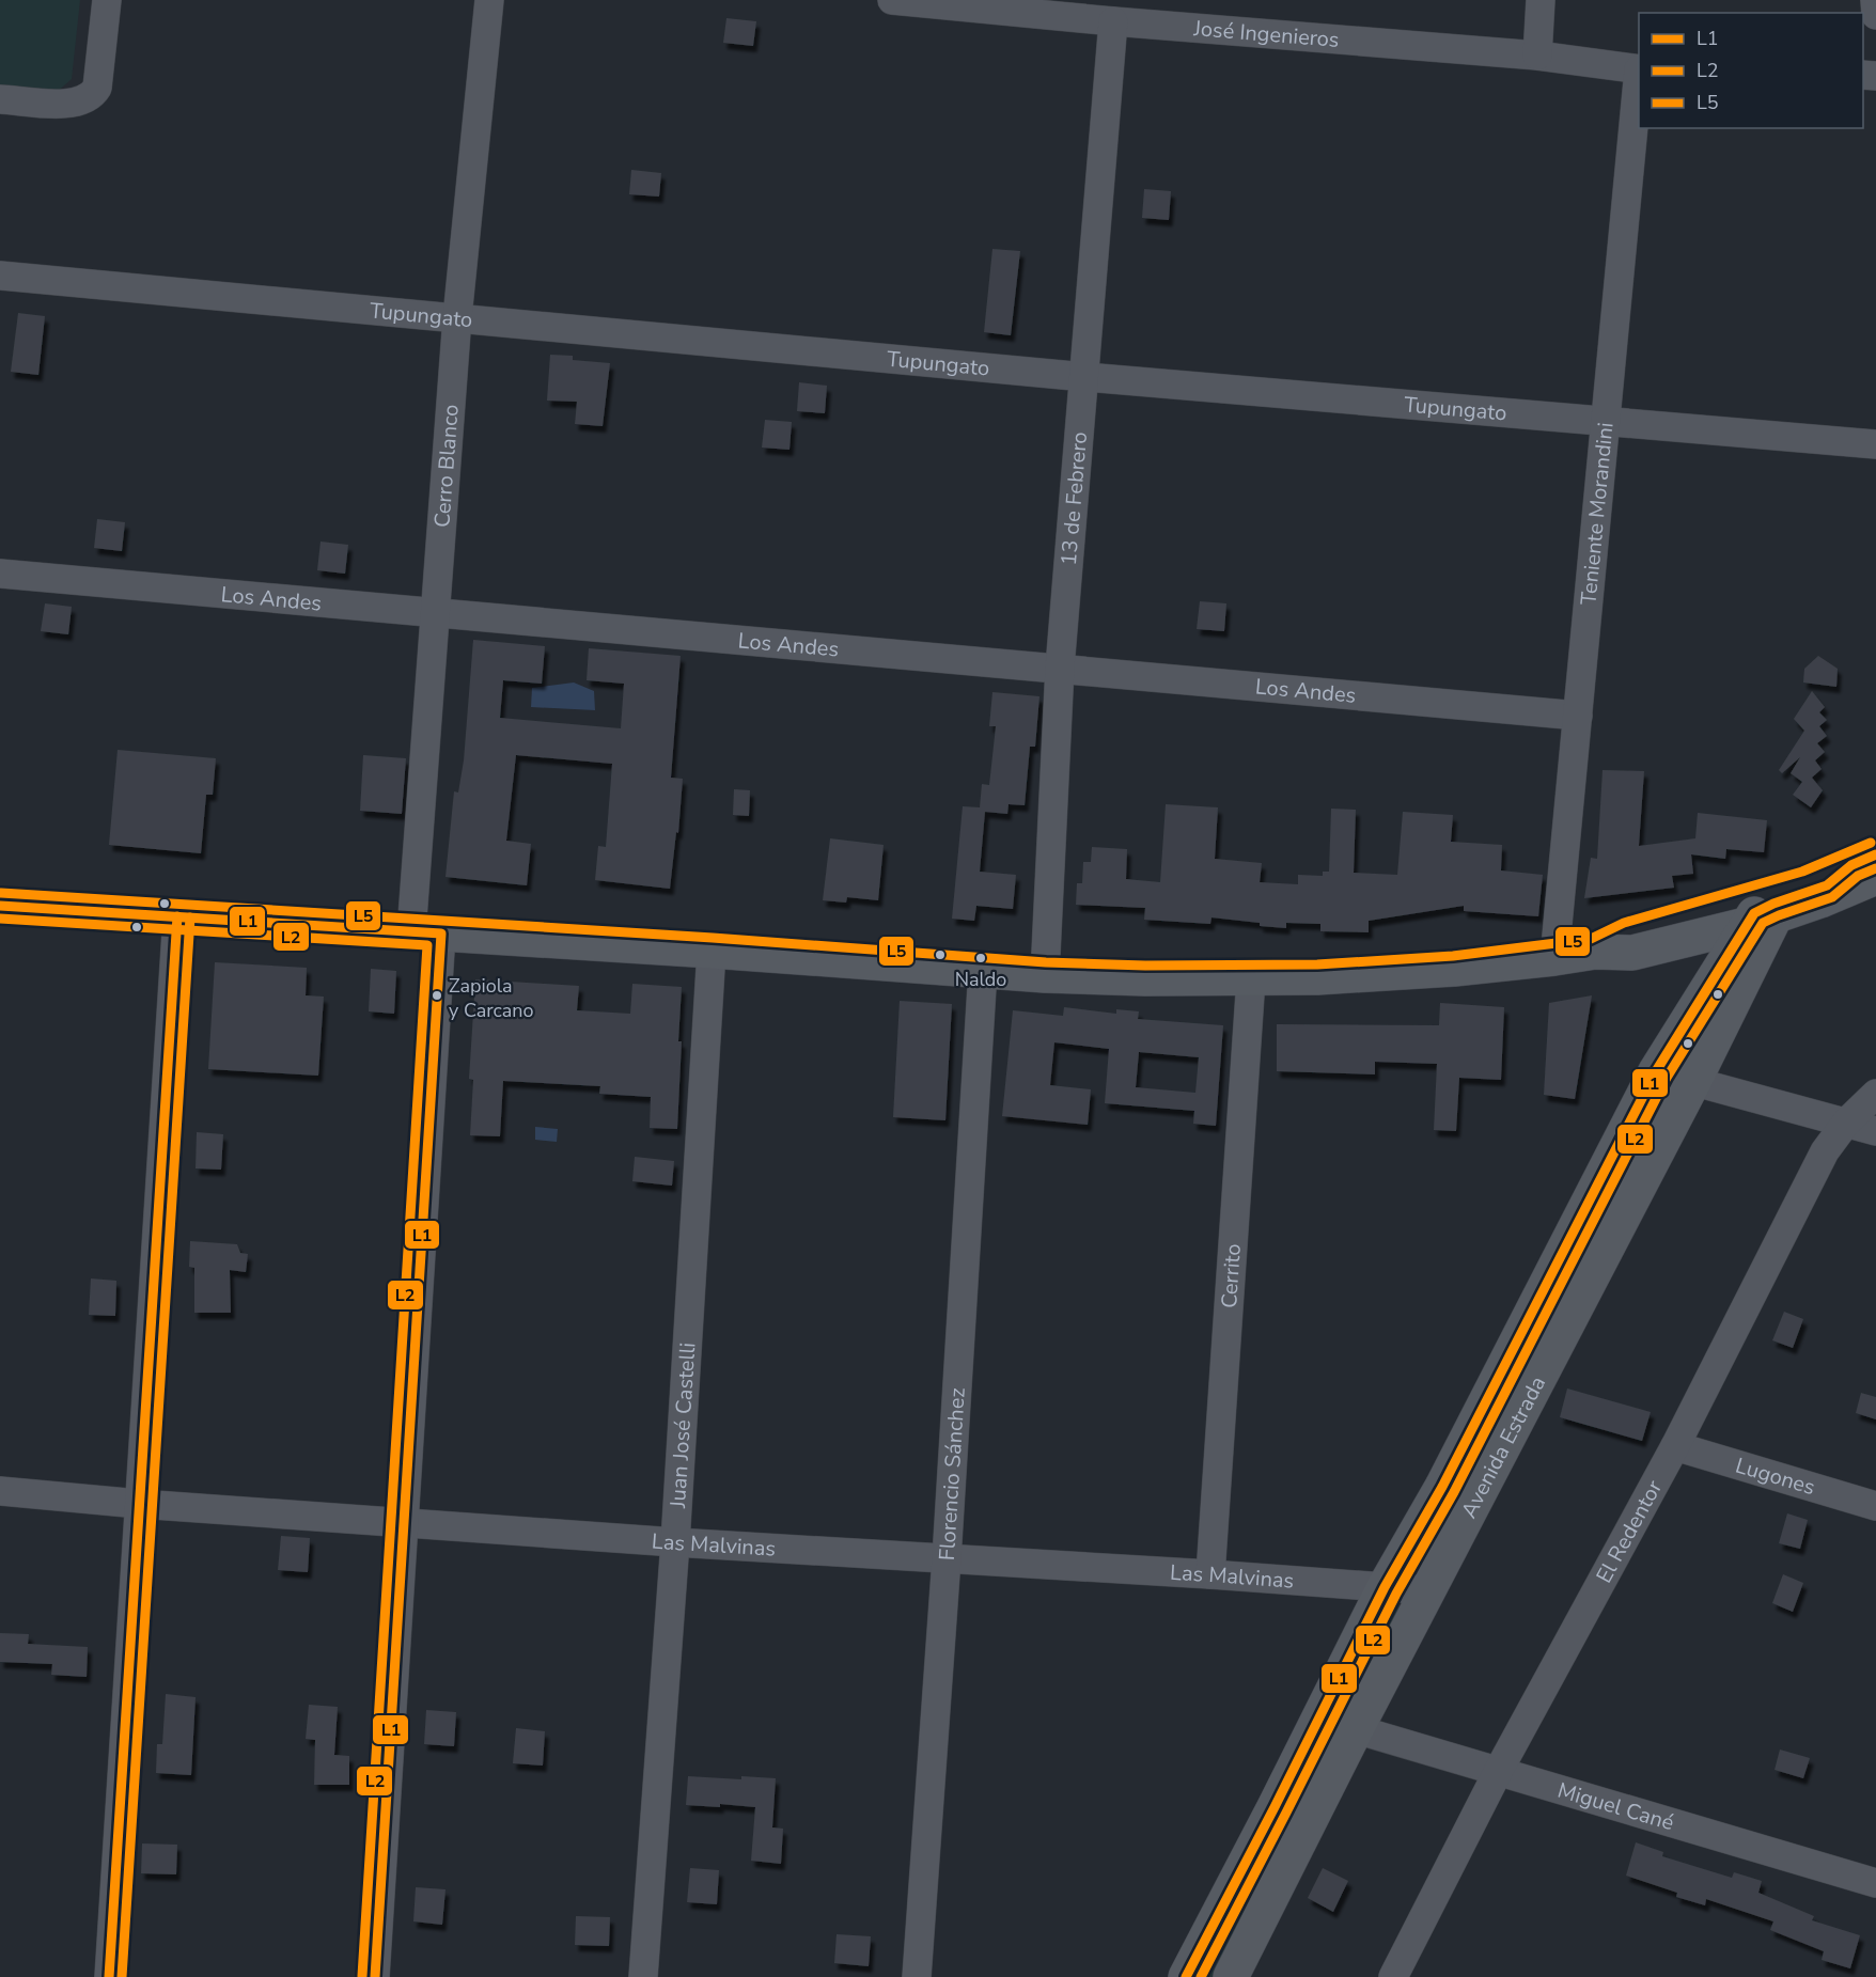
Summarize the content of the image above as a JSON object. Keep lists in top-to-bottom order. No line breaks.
{"streets":{"main road":["Avenida Estrada"],"street":["José Ingenieros","Tupungato","Cerro Blanco","13 de Febrero","Teniente Morandini","Los Andes","Cerrito","Juan José Castelli","Florencio Sánchez","Lugones","El Redentor","Las Malvinas","Miguel Cané"]},"crossings":[["José Ingenieros","13 de Febrero"],["Tupungato","Cerro Blanco"],["Tupungato","13 de Febrero"],["Tupungato","Teniente Morandini"],["Cerro Blanco","Los Andes"],["Cerro Blanco","Las Malvinas"],["13 de Febrero","Los Andes"],["Teniente Morandini","Los Andes"],["Cerrito","Las Malvinas"],["Juan José Castelli","Las Malvinas"],["Avenida Estrada","Las Malvinas"],["Avenida Estrada","Miguel Cané"],["Florencio Sánchez","Las Malvinas"],["Lugones","El Redentor"],["El Redentor","Miguel Cané"]],"places":["Naldo","Zapiola y Carcano"],"lines":["transit line L5","transit line L1","transit line L2"],"legend":["L1","L2","L5"]}
